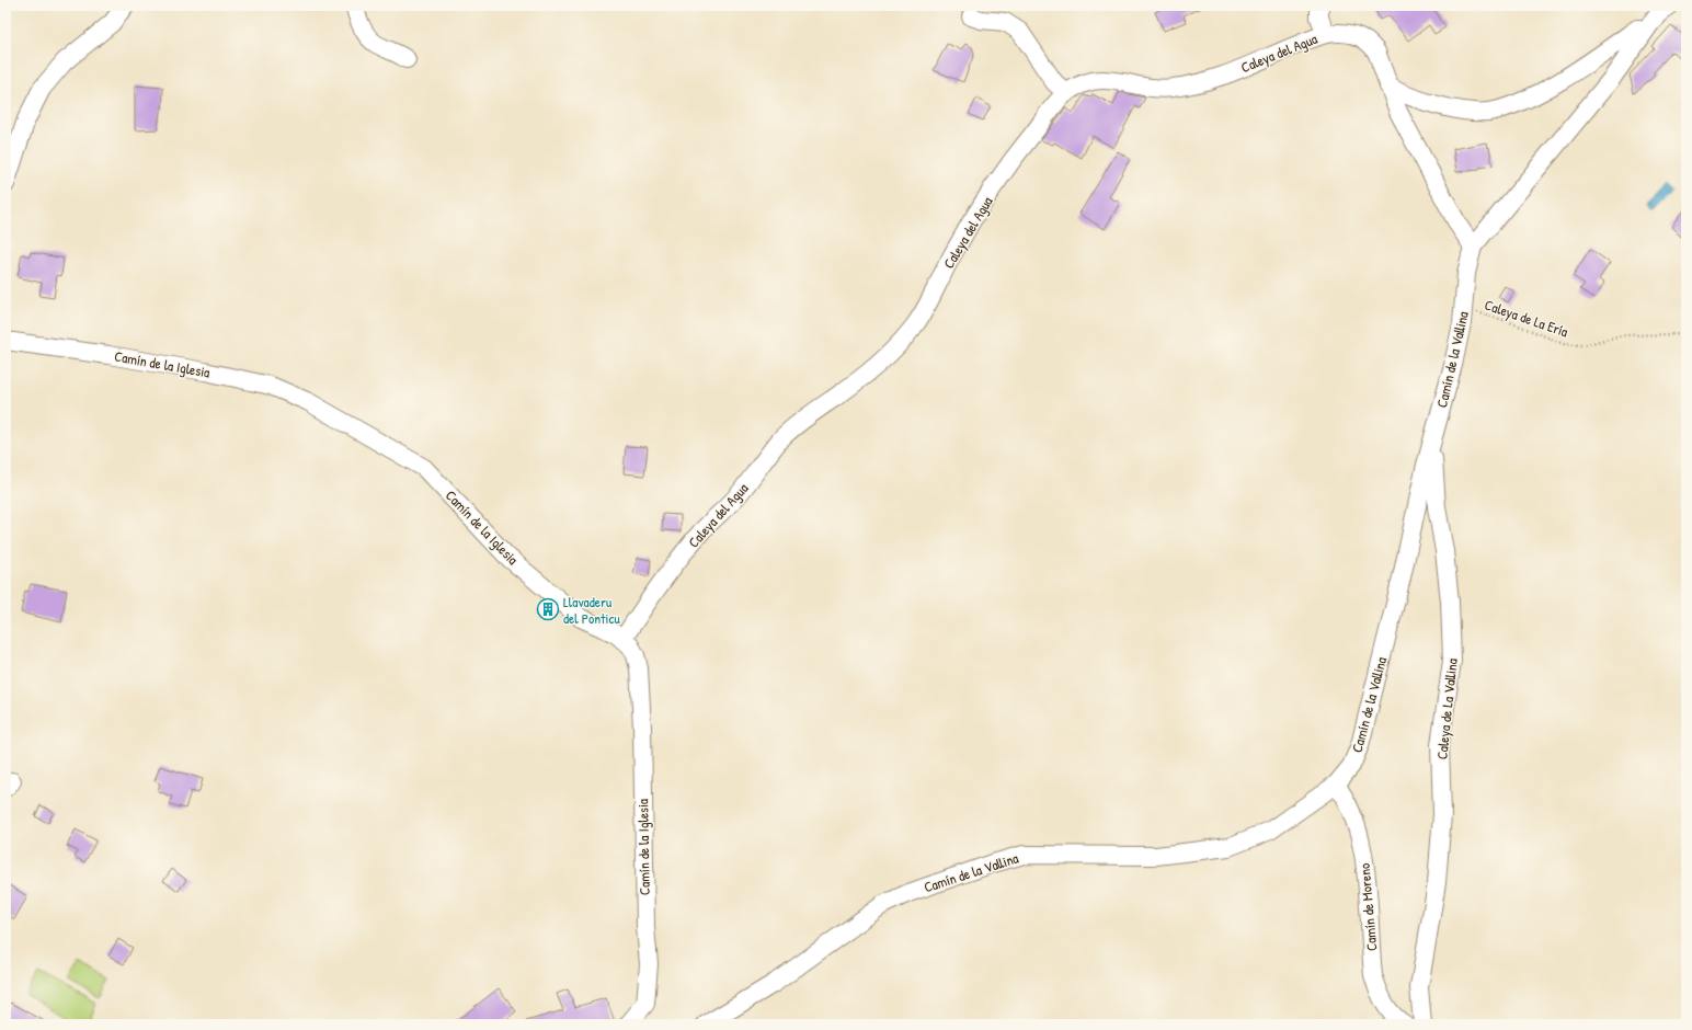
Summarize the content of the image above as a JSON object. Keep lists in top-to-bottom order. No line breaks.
{"streets":{"street":["Caleya del Agua","Camín de la Vallina","Camín de la Iglesia","Caleya de La Vallina","Camín de Moreno"],"path":["Caleya de La Ería"]},"crossings":[["Caleya del Agua","Camín de la Vallina"],["Caleya del Agua","Camín de la Iglesia"],["Caleya de La Ería","Camín de la Vallina"],["Camín de la Vallina","Caleya de La Vallina"],["Camín de la Vallina","Camín de Moreno"]],"places":{"building":["Llavaderu del Ponticu"]}}
